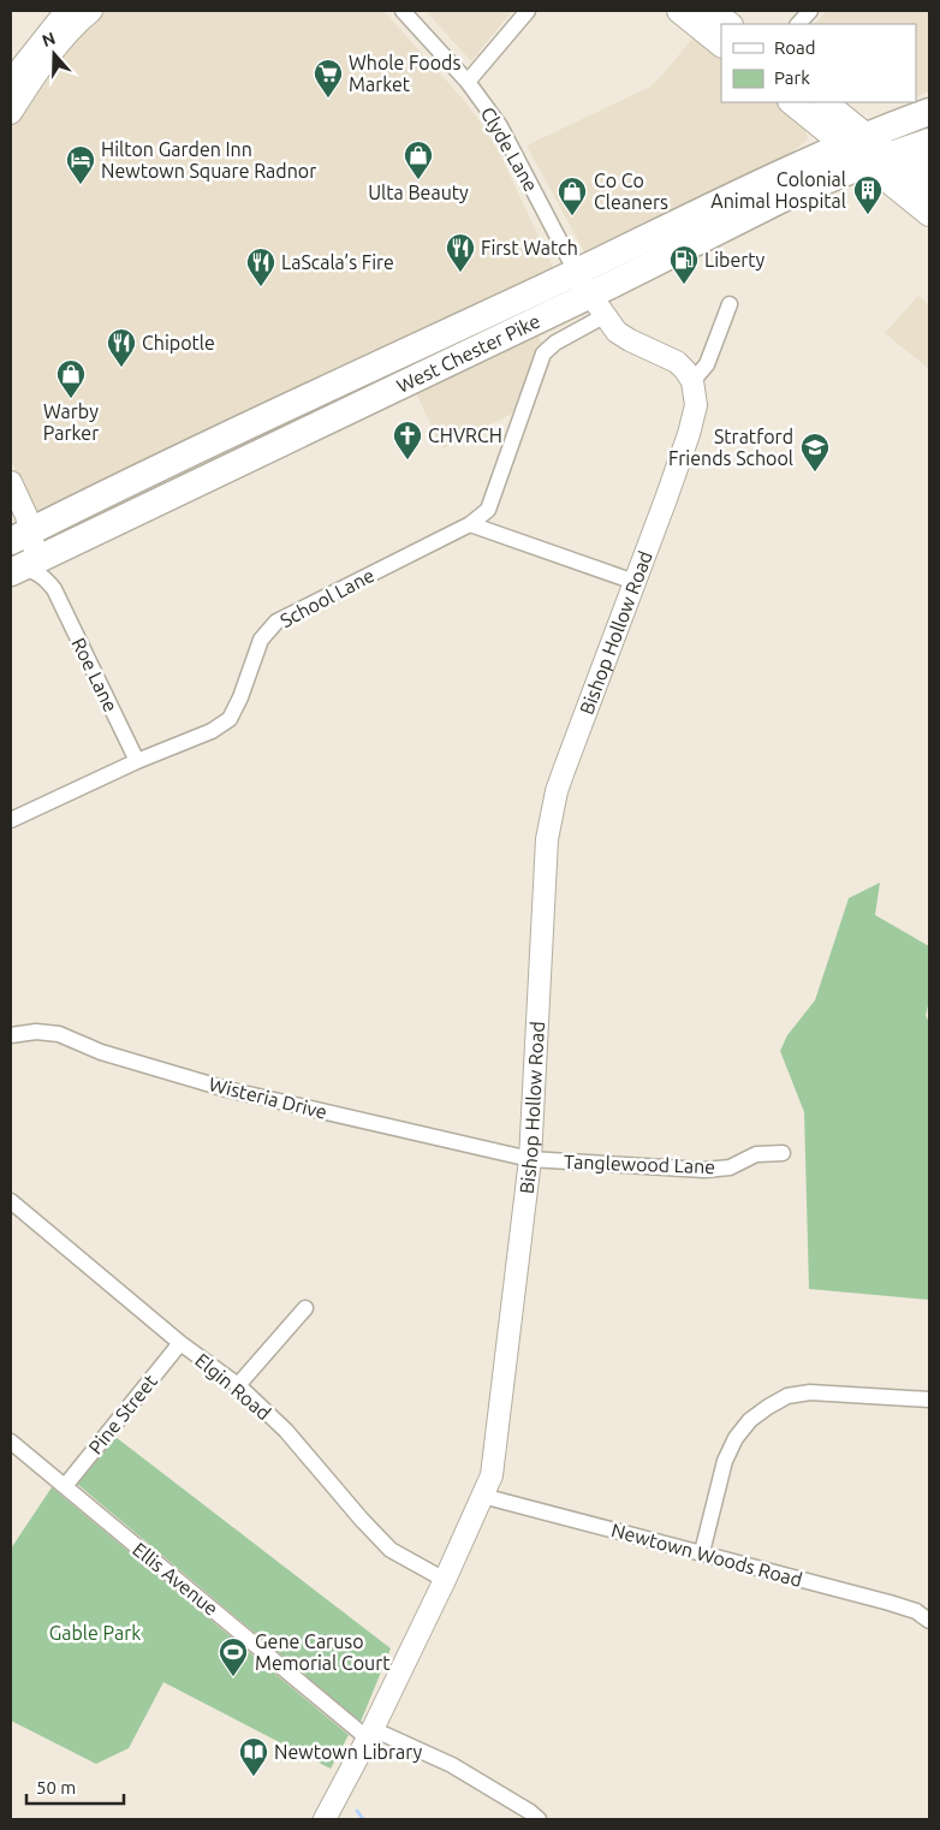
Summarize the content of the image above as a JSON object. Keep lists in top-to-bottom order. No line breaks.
{"streets":{"highway":["West Chester Pike"],"street":["Clyde Lane","School Lane","Bishop Hollow Road","Roe Lane","Wisteria Drive","Tanglewood Lane","Elgin Road","Pine Street","Newtown Woods Road","Ellis Avenue"]},"crossings":[["Clyde Lane","West Chester Pike"],["West Chester Pike","School Lane"],["West Chester Pike","Roe Lane"],["School Lane","Roe Lane"],["Bishop Hollow Road","Wisteria Drive"],["Bishop Hollow Road","Tanglewood Lane"],["Bishop Hollow Road","Elgin Road"],["Bishop Hollow Road","Newtown Woods Road"],["Bishop Hollow Road","Ellis Avenue"],["Wisteria Drive","Tanglewood Lane"],["Elgin Road","Pine Street"],["Pine Street","Ellis Avenue"]],"parks":["Gable Park"],"places":{"supermarket":["Whole Foods Market"],"shop":["Ulta Beauty","Co Co Cleaners","Warby Parker"],"hotel":["Hilton Garden Inn Newtown Square Radnor"],"building":["Colonial Animal Hospital"],"restaurant":["First Watch","LaScala’s Fire","Chipotle"],"fuel station":["Liberty"],"church":["CHVRCH"],"school or university":["Stratford Friends School"],"sports":["Gene Caruso Memorial Court"],"library":["Newtown Library"]},"legend":["Road","Park"],"scale_bar":"50 m","north":"top"}
